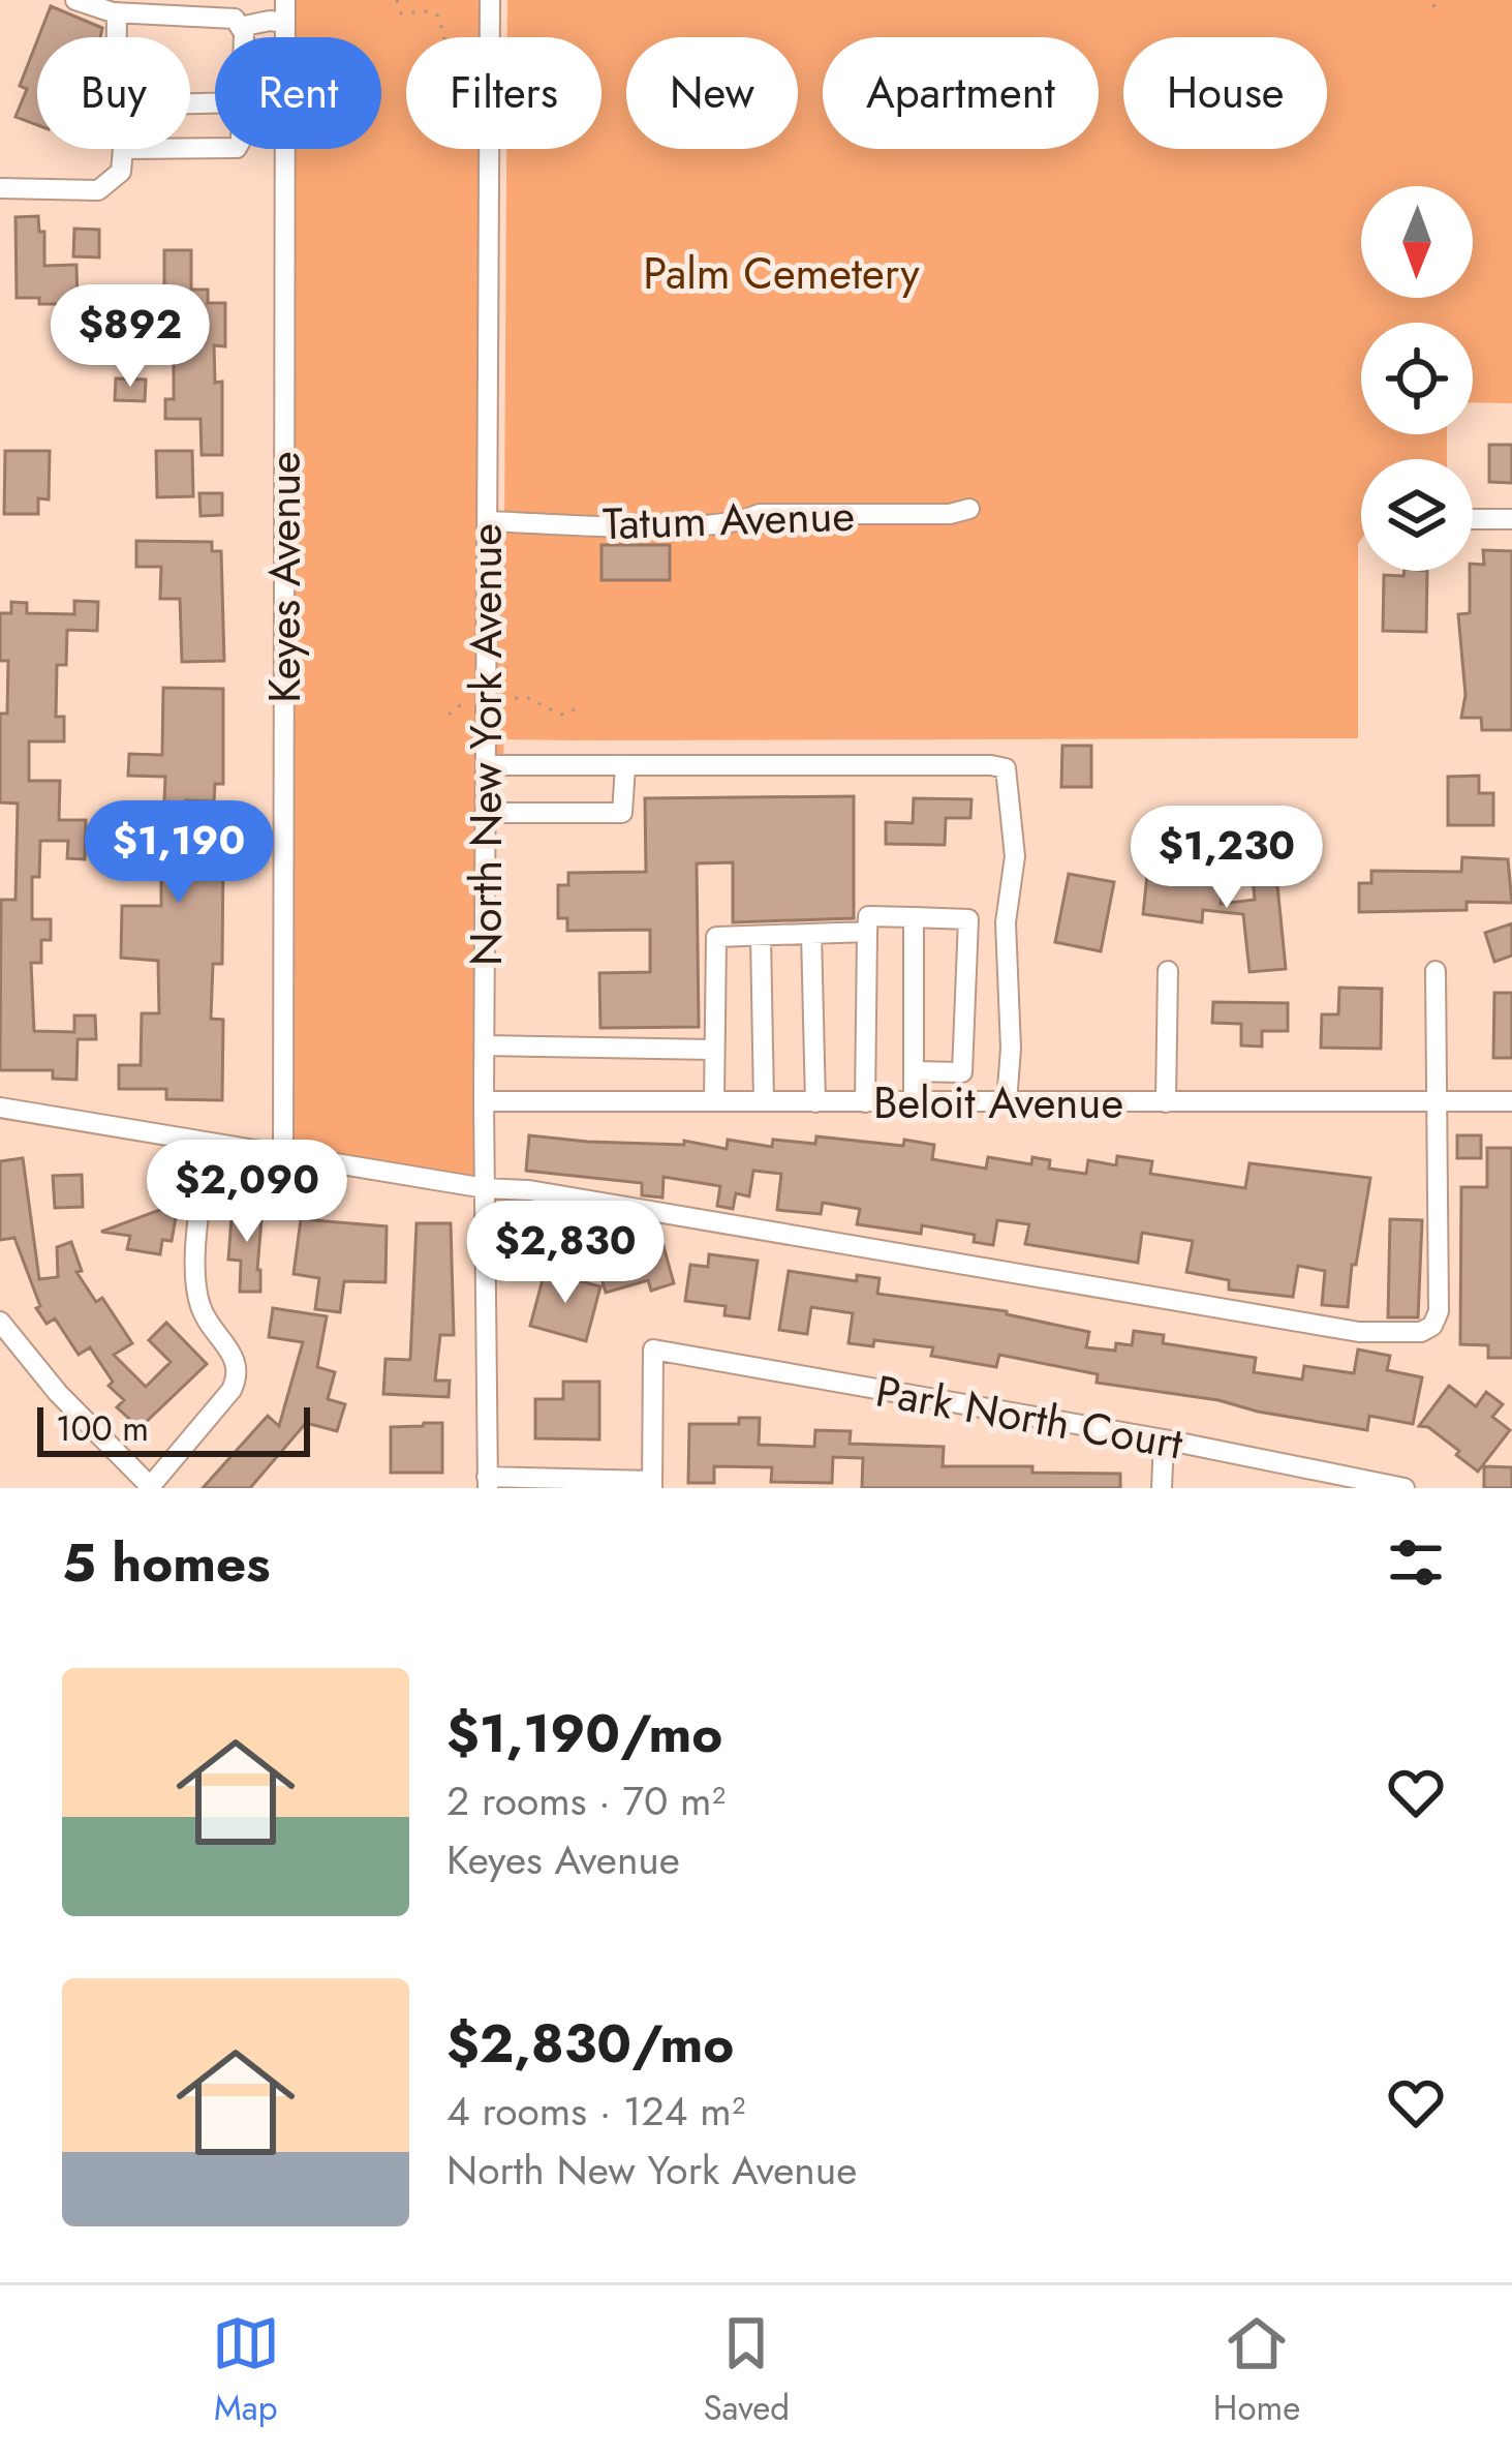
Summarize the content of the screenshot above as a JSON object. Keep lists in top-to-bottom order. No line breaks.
{"streets":{"street":["Tatum Avenue","Keyes Avenue","North New York Avenue","Beloit Avenue","Park North Court"]},"crossings":[["Tatum Avenue","North New York Avenue"],["North New York Avenue","Beloit Avenue"]],"parks":["Palm Cemetery"],"scale_bar":"100 m","north":"bottom","page":{"chip":["Buy","Rent","Filters","New","Apartment","House"],"price":["$892","$1,190","$1,230","$2,090","$2,830"],"scale":"100 m","heading":"5 homes","list":[{"name":"$1,190/mo","note":"2 rooms · 70 m² · Keyes Avenue"},{"name":"$2,830/mo","note":"4 rooms · 124 m² · North New York Avenue"}],"tabs":["Map","Saved","Home"]}}
